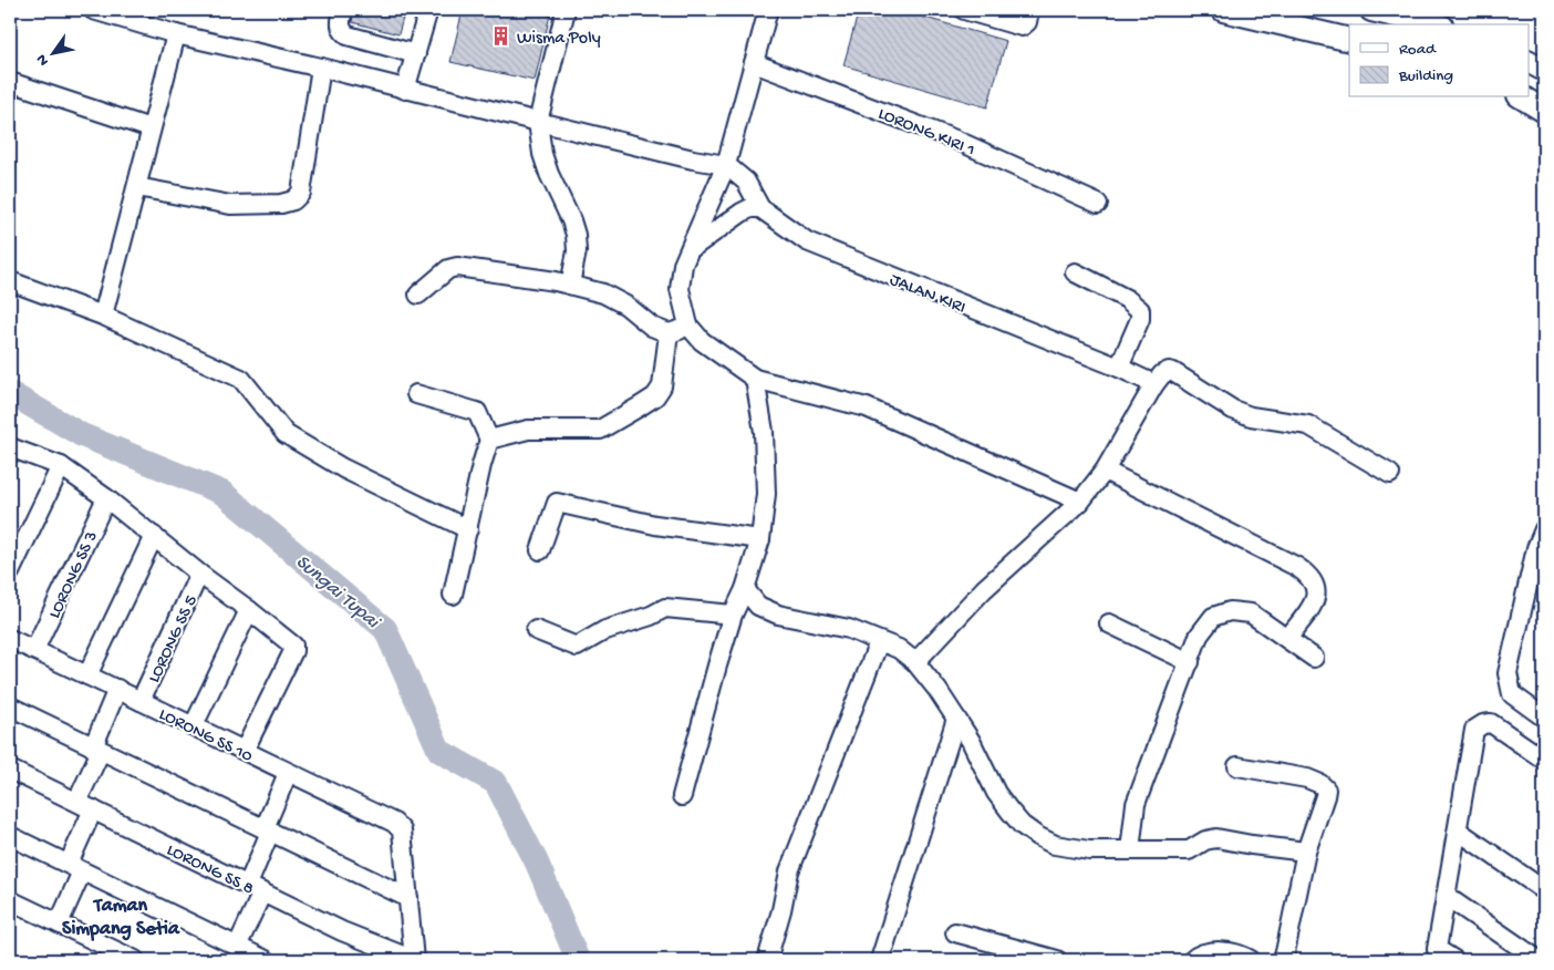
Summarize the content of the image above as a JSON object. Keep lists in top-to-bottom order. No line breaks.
{"streets":{"street":["LORONG KIRI 1","JALAN KIRI","LORONG SS 3","LORONG SS 5","LORONG SS 10","LORONG SS 8"]},"crossings":[["LORONG SS 3","LORONG SS 10"],["LORONG SS 5","LORONG SS 10"]],"districts":["Taman Simpang Setia"],"water":["Sungai Tupai"],"places":{"building":["Wisma Poly"]},"legend":["Road","Building"],"north":"bottom left"}
